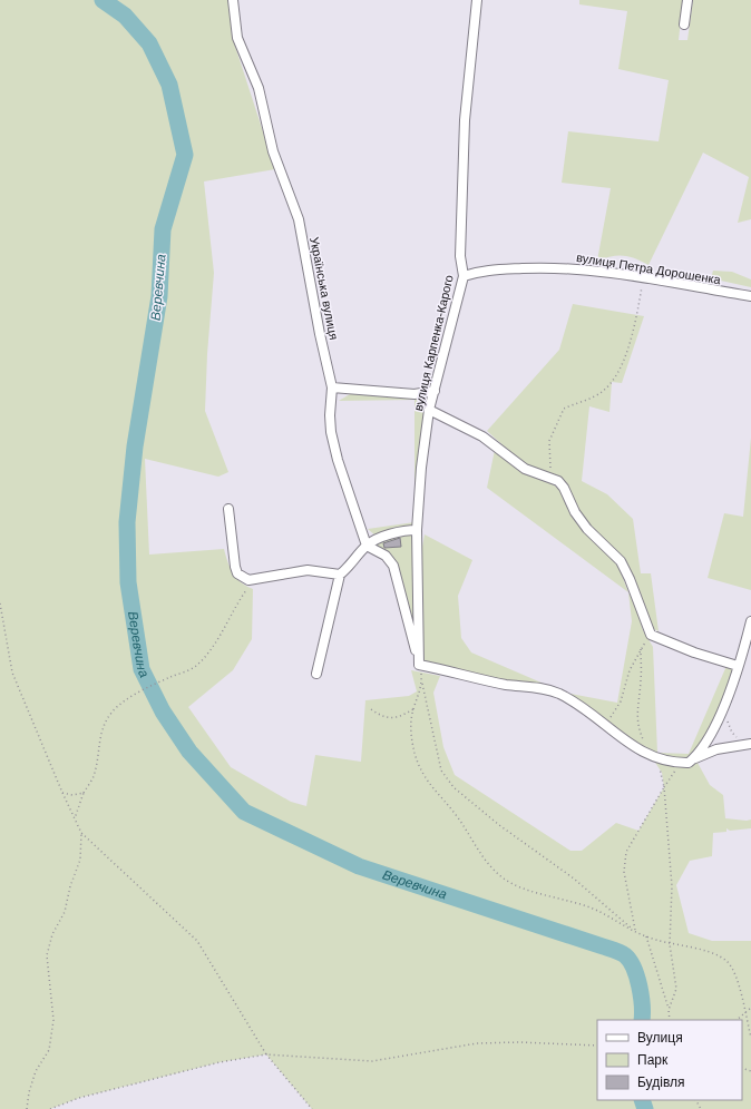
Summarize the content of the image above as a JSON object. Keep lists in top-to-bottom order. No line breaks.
{"streets":{"street":["вулиця Петра Дорошенка","Українська вулиця","вулиця Карпенка-Карого"]},"crossings":[["вулиця Петра Дорошенка","вулиця Карпенка-Карого"]],"water":["Веревчина"],"legend":["Вулиця","Парк","Будівля"]}
